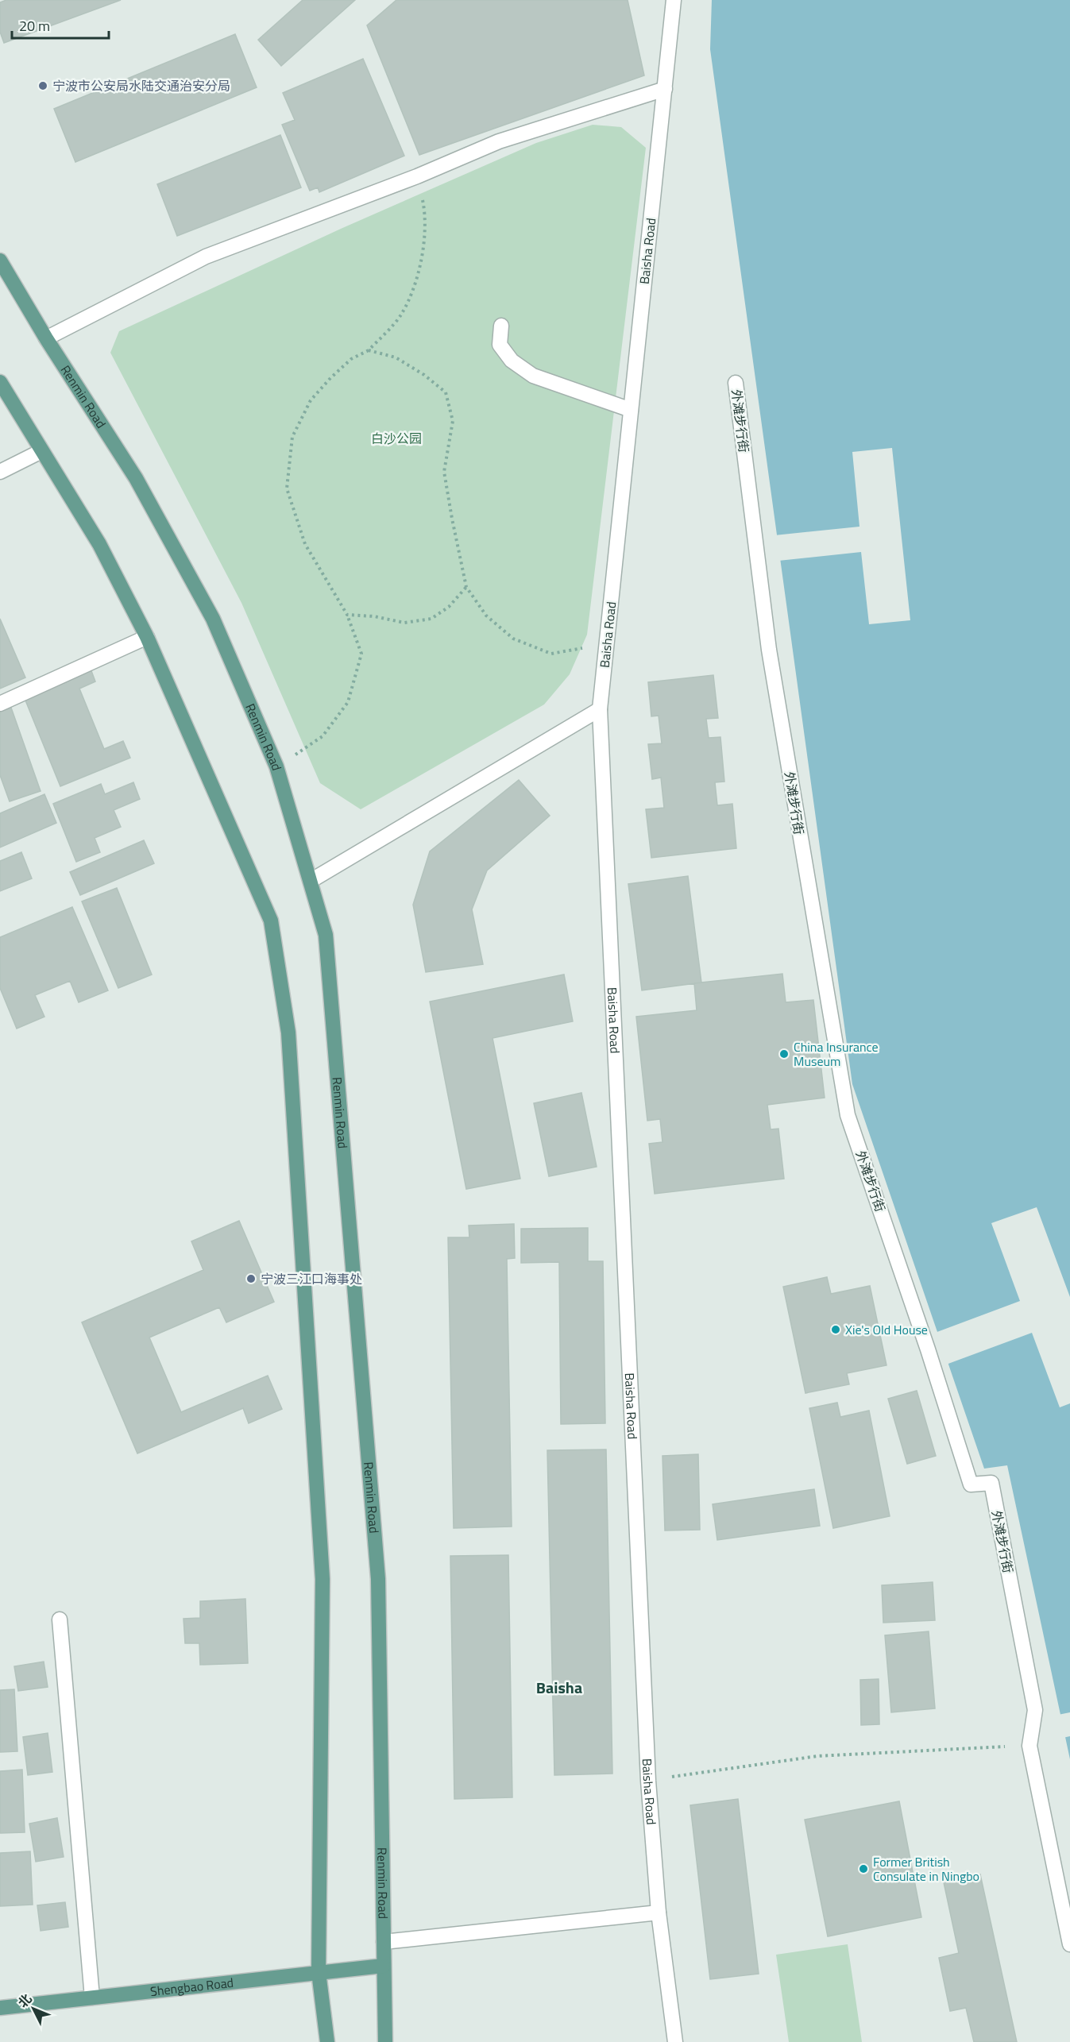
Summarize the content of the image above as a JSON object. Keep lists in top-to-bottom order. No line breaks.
{"streets":{"main road":["Renmin Road","Shengbao Road"],"street":["Baisha Road","外滩步行街"]},"crossings":[["Renmin Road","Shengbao Road"]],"districts":["Baisha"],"parks":["白沙公园"],"places":["宁波市公安局水陆交通治安分局","China Insurance Museum","宁波三江口海事处","Xie's Old House","Former British Consulate in Ningbo"],"scale_bar":"20 m","north":"top left"}
